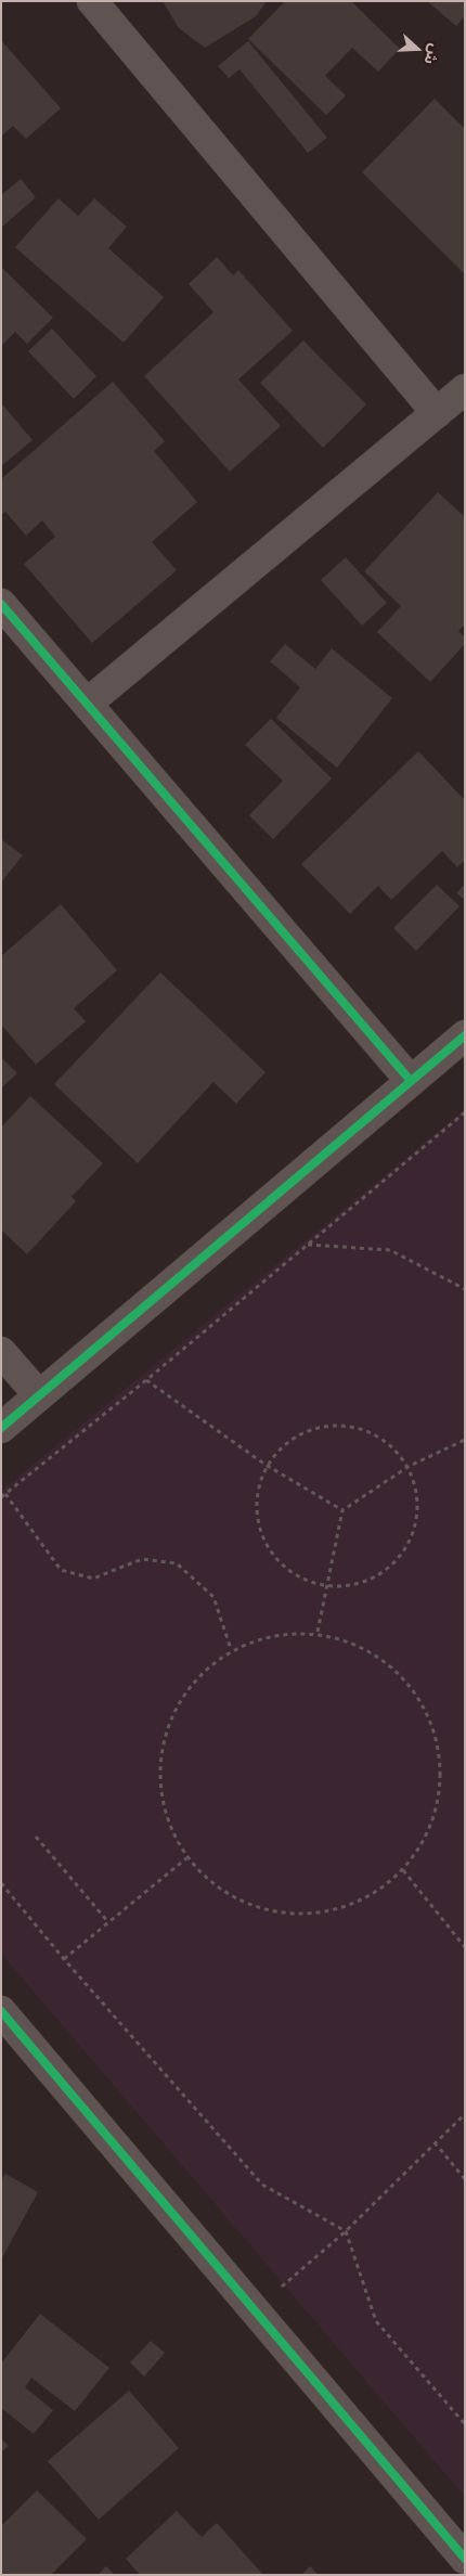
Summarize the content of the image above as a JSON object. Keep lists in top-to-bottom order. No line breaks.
{"north":"right"}
